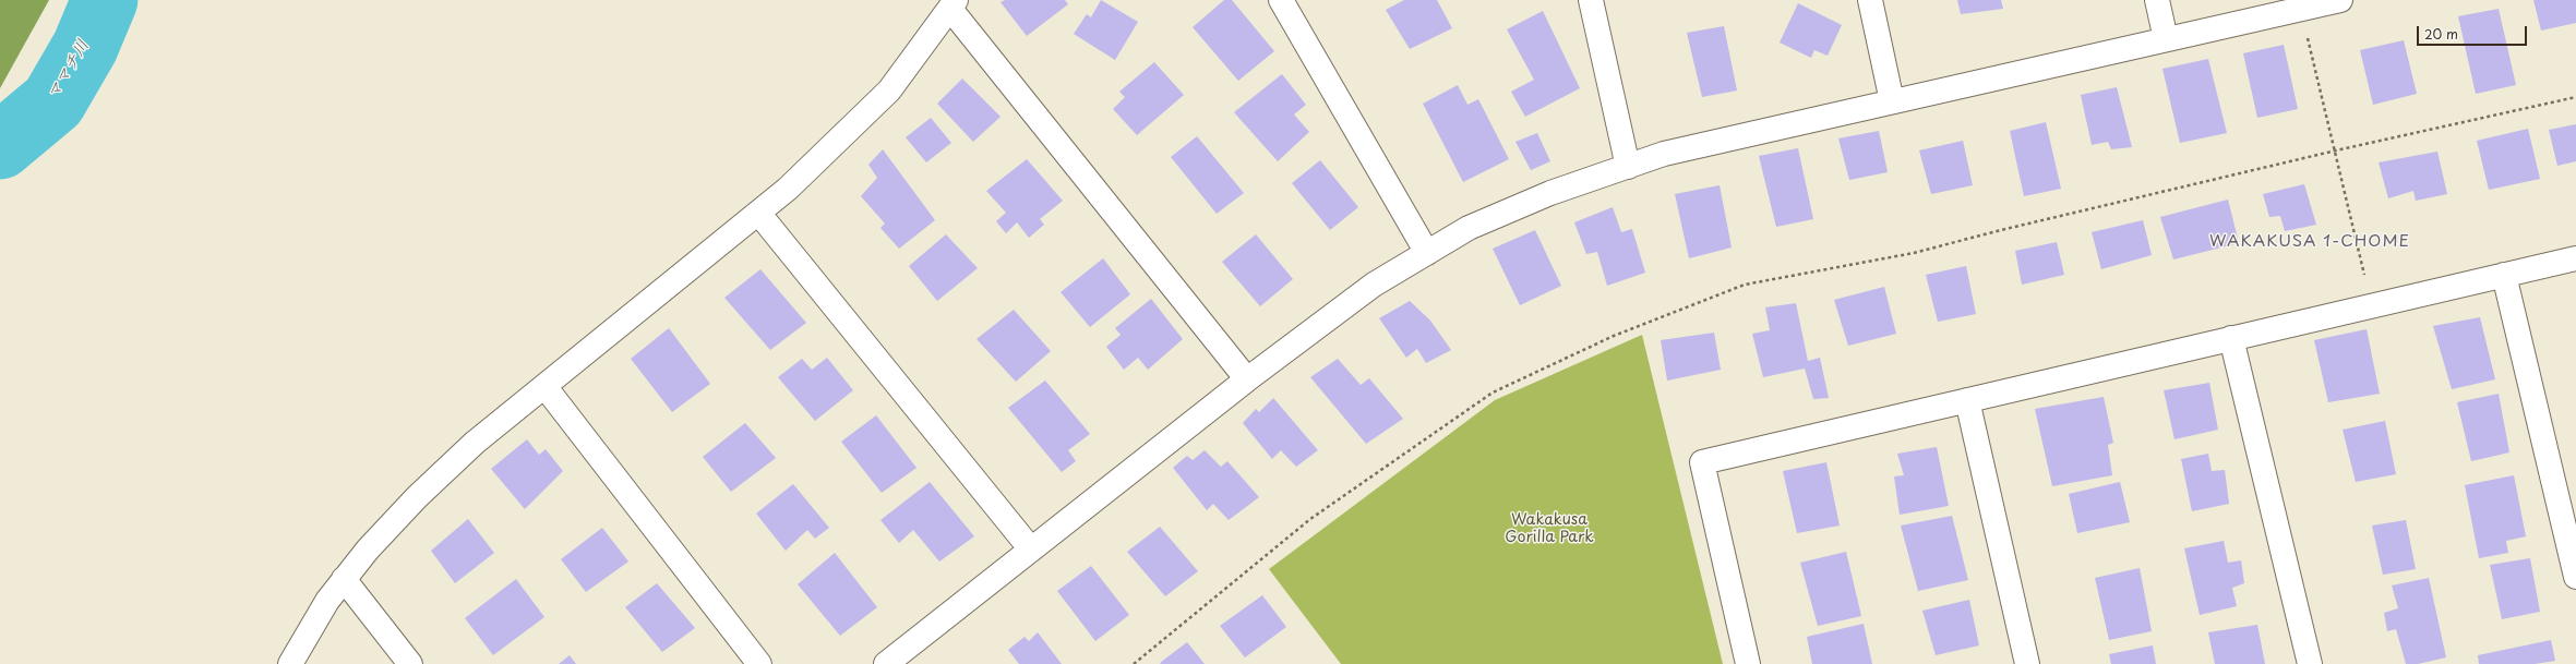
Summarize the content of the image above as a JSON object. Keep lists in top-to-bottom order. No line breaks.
{"districts":["WAKAKUSA 1-CHOME"],"water":["ママチ川"],"parks":["Wakakusa Gorilla Park"],"scale_bar":"20 m"}
